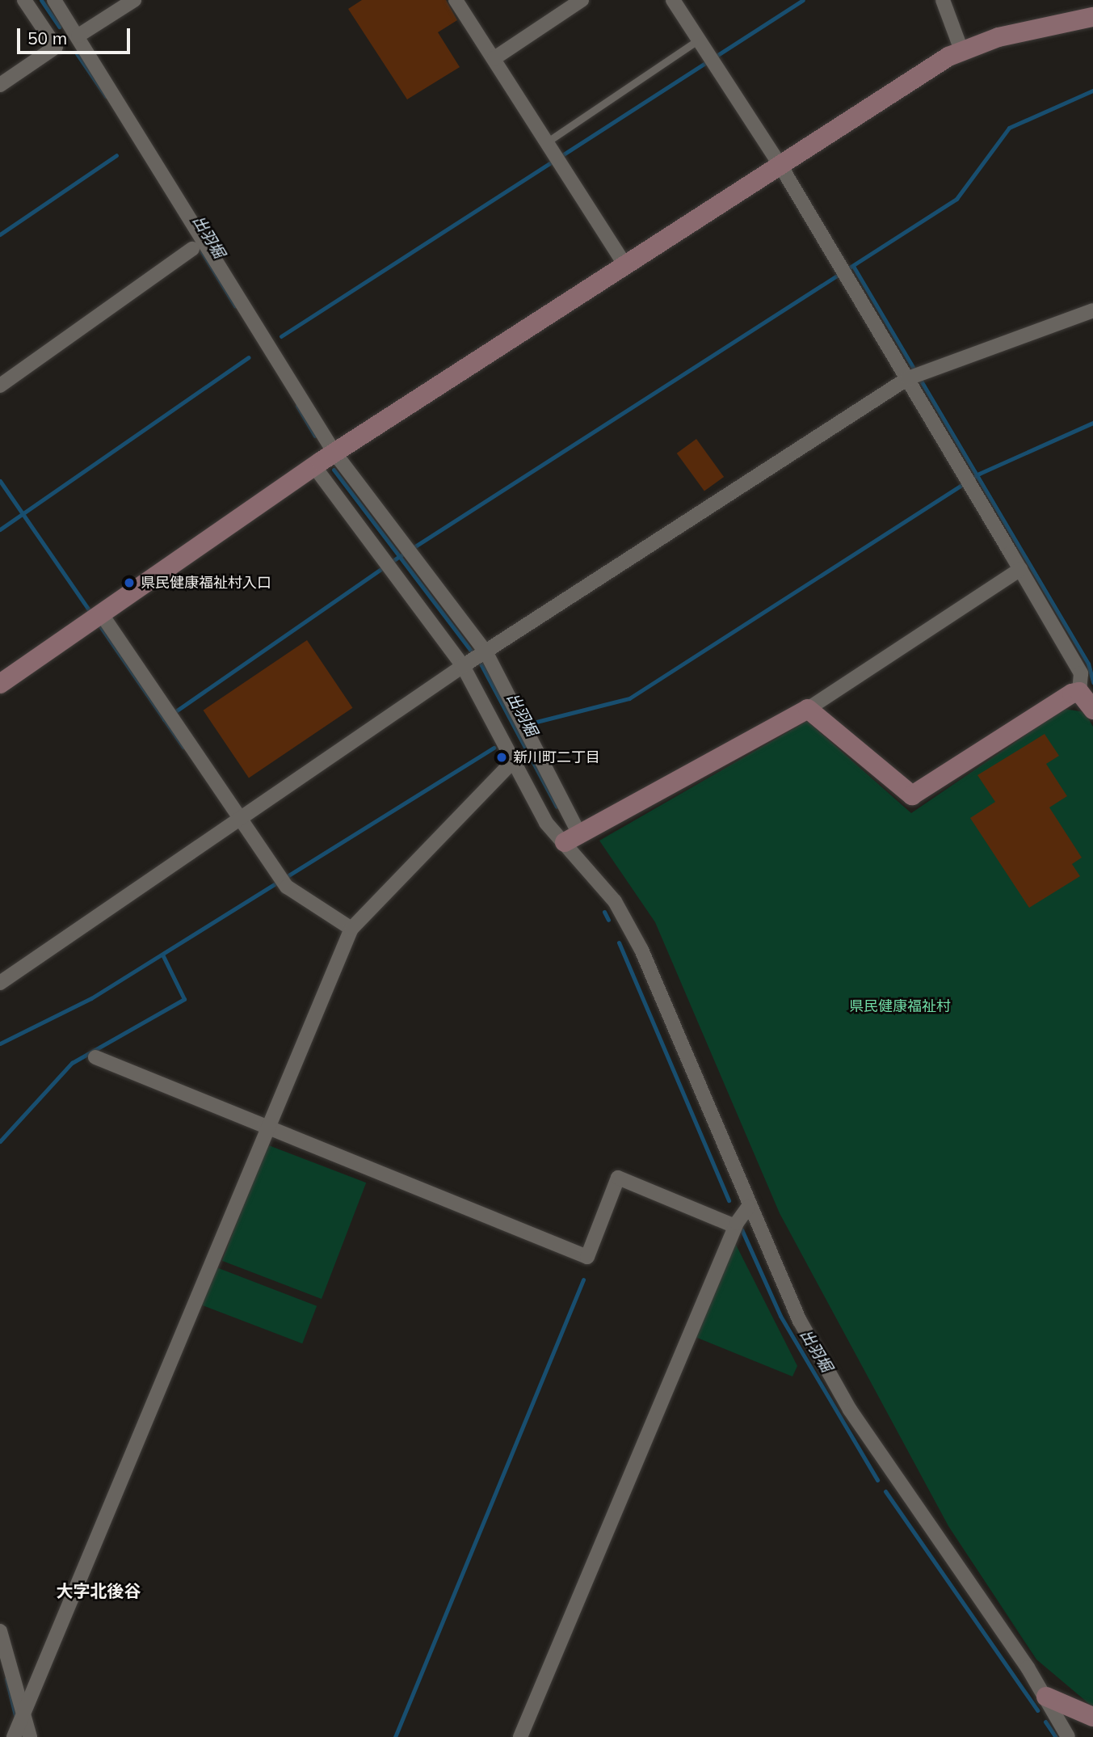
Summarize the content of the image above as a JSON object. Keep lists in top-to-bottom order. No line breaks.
{"districts":["大字北後谷"],"water":["出羽堀"],"parks":["県民健康福祉村"],"places":["県民健康福祉村入口","新川町二丁目"],"scale_bar":"50 m"}
